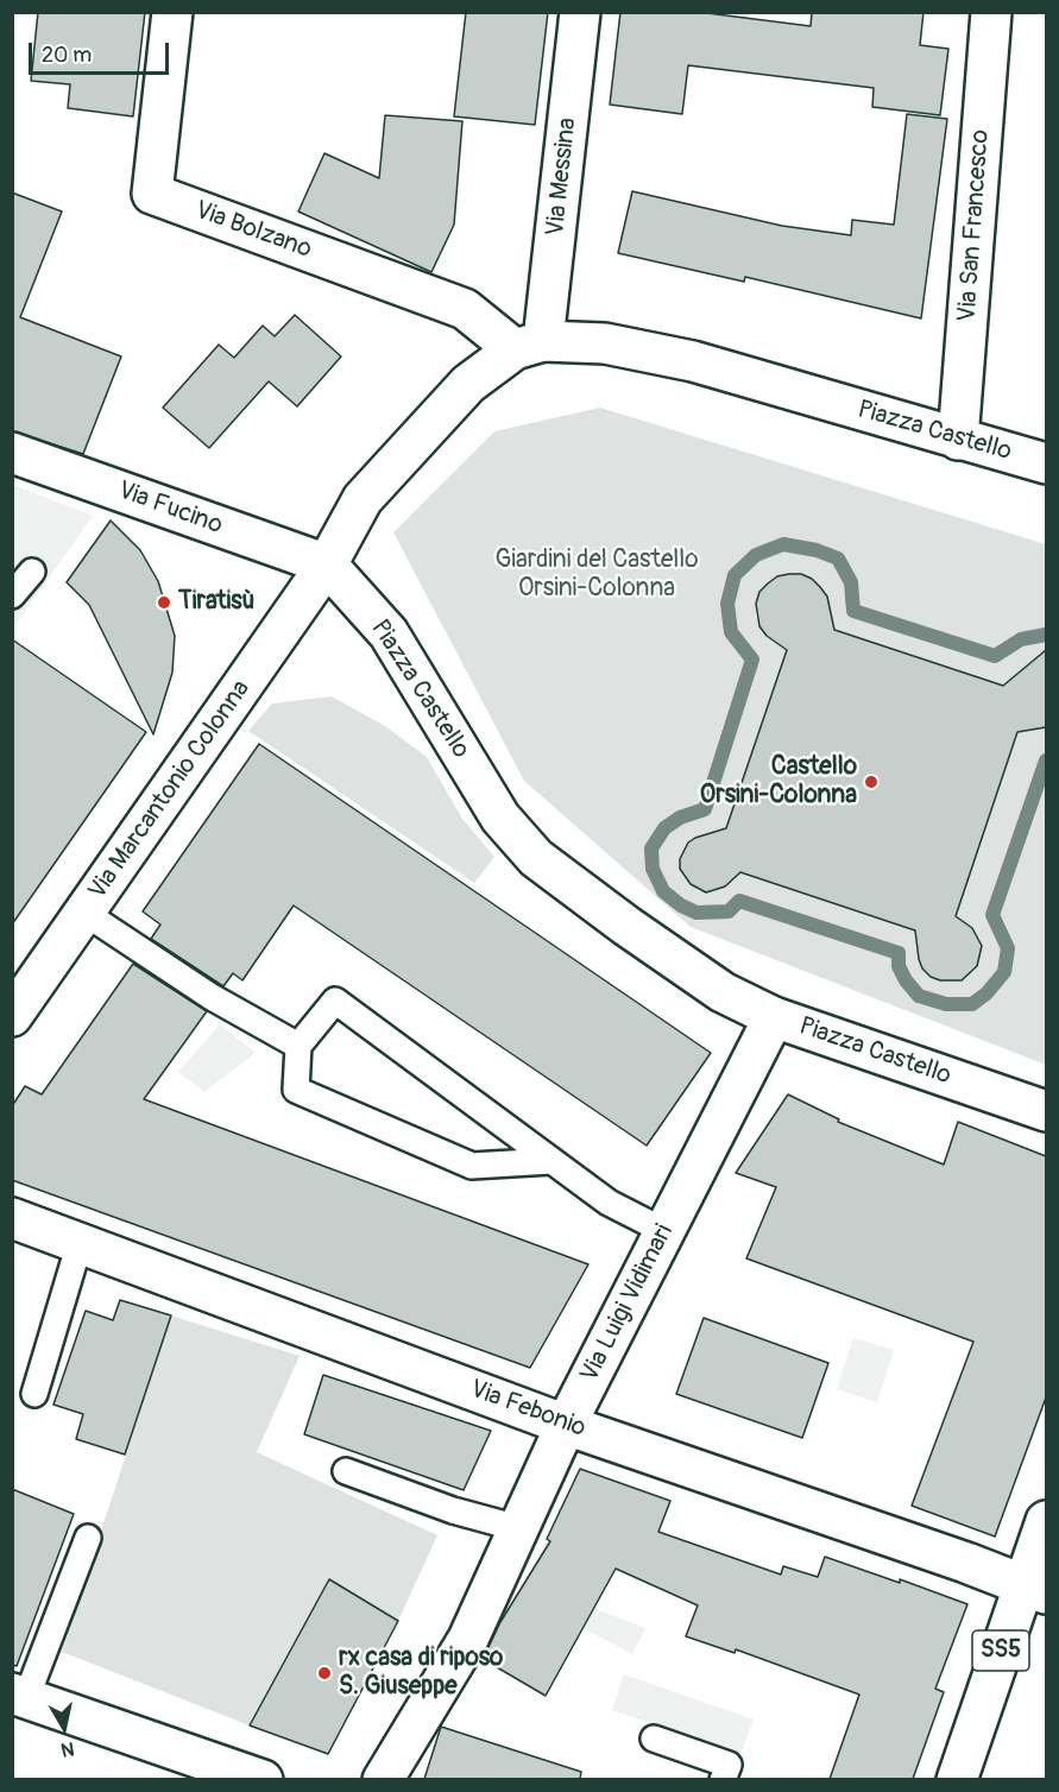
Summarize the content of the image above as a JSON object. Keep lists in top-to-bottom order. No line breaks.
{"streets":{"street":["Via Messina","Via San Francesco","Via Bolzano","Piazza Castello","Via Fucino","Via Marcantonio Colonna","Via Luigi Vidimari","Via Febonio","SS5"]},"crossings":[["Via Messina","Via Bolzano"],["Via Messina","Piazza Castello"],["Via San Francesco","Piazza Castello"],["Via Bolzano","Piazza Castello"],["Piazza Castello","Via Fucino"],["Piazza Castello","Via Marcantonio Colonna"],["Piazza Castello","Via Luigi Vidimari"],["Via Fucino","Via Marcantonio Colonna"],["Via Luigi Vidimari","Via Febonio"],["Via Febonio","SS5"]],"parks":["Giardini del Castello Orsini-Colonna"],"places":["Tiratisù","Castello Orsini-Colonna","rx casa di riposo S. Giuseppe"],"scale_bar":"20 m","north":"bottom"}
